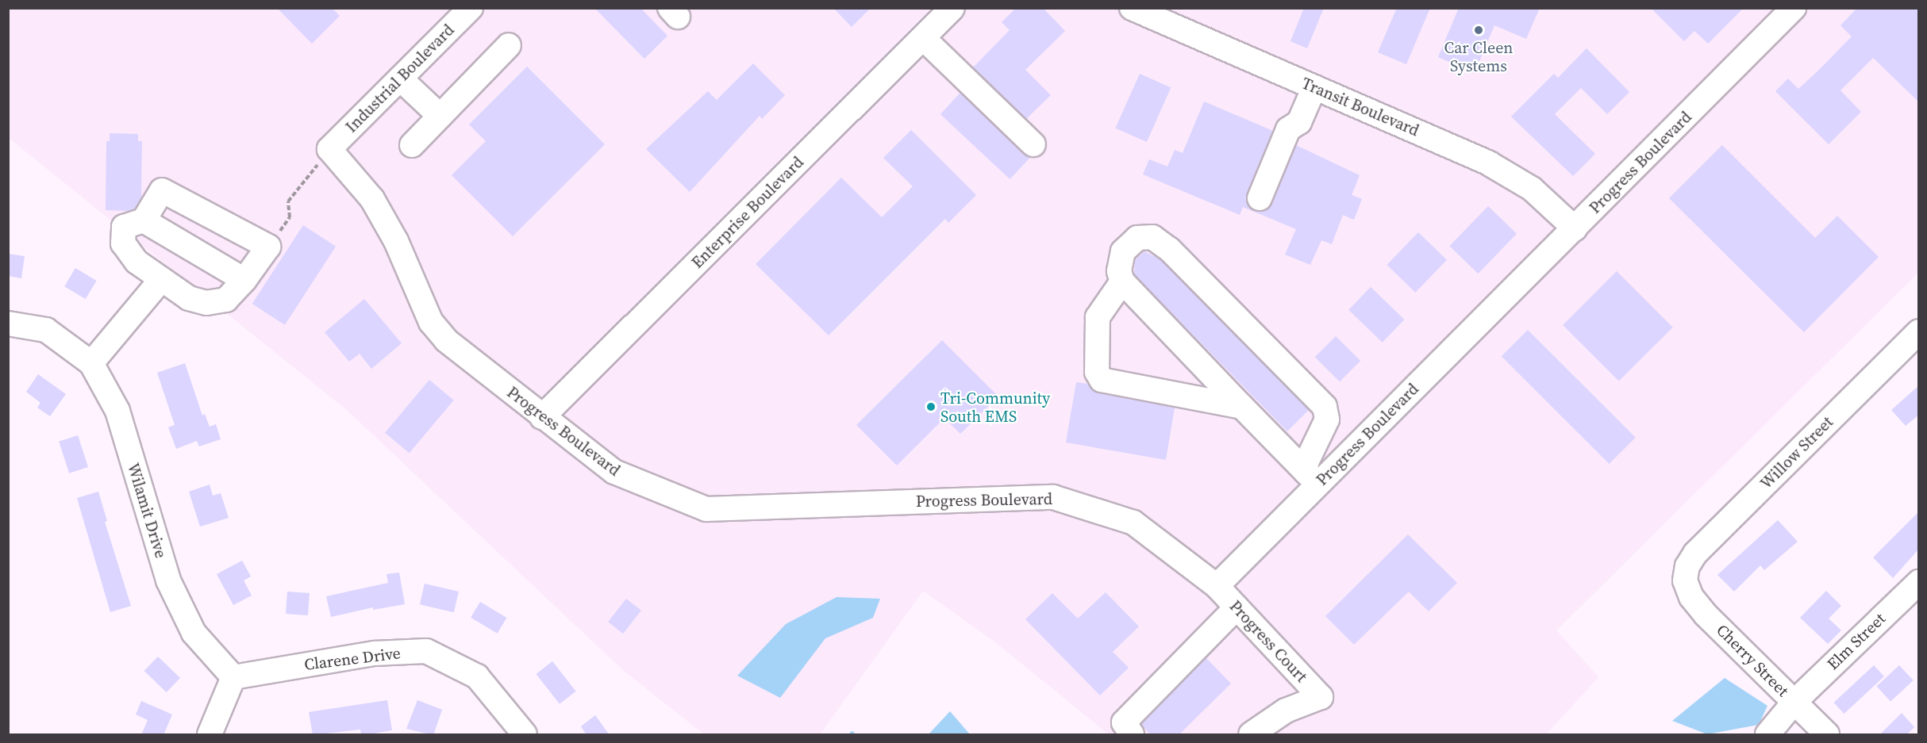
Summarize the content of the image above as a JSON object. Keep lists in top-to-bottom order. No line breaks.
{"streets":{"street":["Industrial Boulevard","Transit Boulevard","Progress Boulevard","Enterprise Boulevard","Willow Street","Wilamit Drive","Progress Court","Elm Street","Clarene Drive","Cherry Street"]},"crossings":[["Industrial Boulevard","Progress Boulevard"],["Transit Boulevard","Progress Boulevard"],["Progress Boulevard","Enterprise Boulevard"],["Progress Boulevard","Progress Court"],["Willow Street","Cherry Street"],["Wilamit Drive","Clarene Drive"],["Elm Street","Cherry Street"]],"places":["Car Cleen Systems","Tri-Community South EMS"]}
